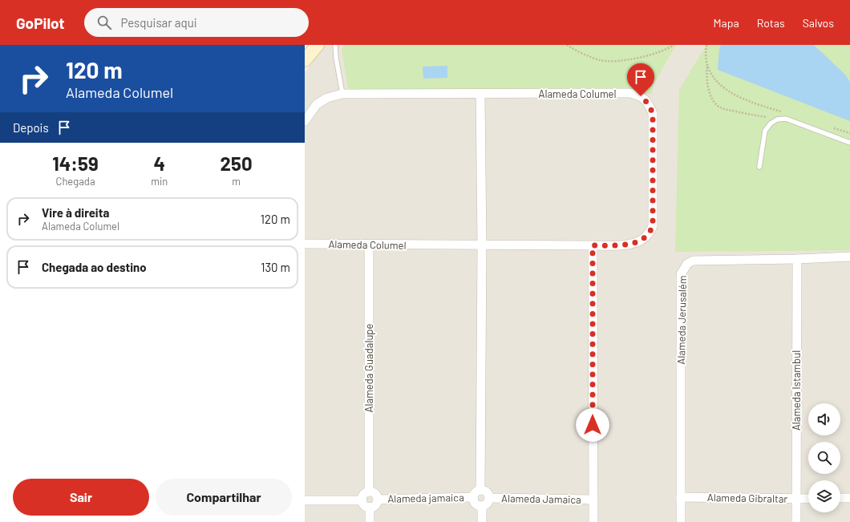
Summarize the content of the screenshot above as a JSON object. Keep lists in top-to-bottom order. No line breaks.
{"streets":{"street":["Alameda Columel","Alameda Jerusalém","Alameda Guadalupe","Alameda Istambul","Alameda jamaica","Alameda Gibraltar","Alameda Jamaica"]},"crossings":[["Alameda Columel","Alameda Guadalupe"],["Alameda Jerusalém","Alameda Istambul"],["Alameda Jerusalém","Alameda Gibraltar"],["Alameda Guadalupe","Alameda jamaica"],["Alameda Istambul","Alameda Gibraltar"],["Alameda jamaica","Alameda Jamaica"]],"page":{"header":"GoPilot","search":"Pesquisar aqui","nav":["Mapa","Rotas","Salvos"],"turn":["120 m","Alameda Columel"],"then":"Depois","eta":["14:59","Chegada","4","min","250","m"],"list":[{"name":"Vire à direita","note":"Alameda Columel","value":"120 m"},{"name":"Chegada ao destino","value":"130 m"}],"buttons":["Sair","Compartilhar"]}}
